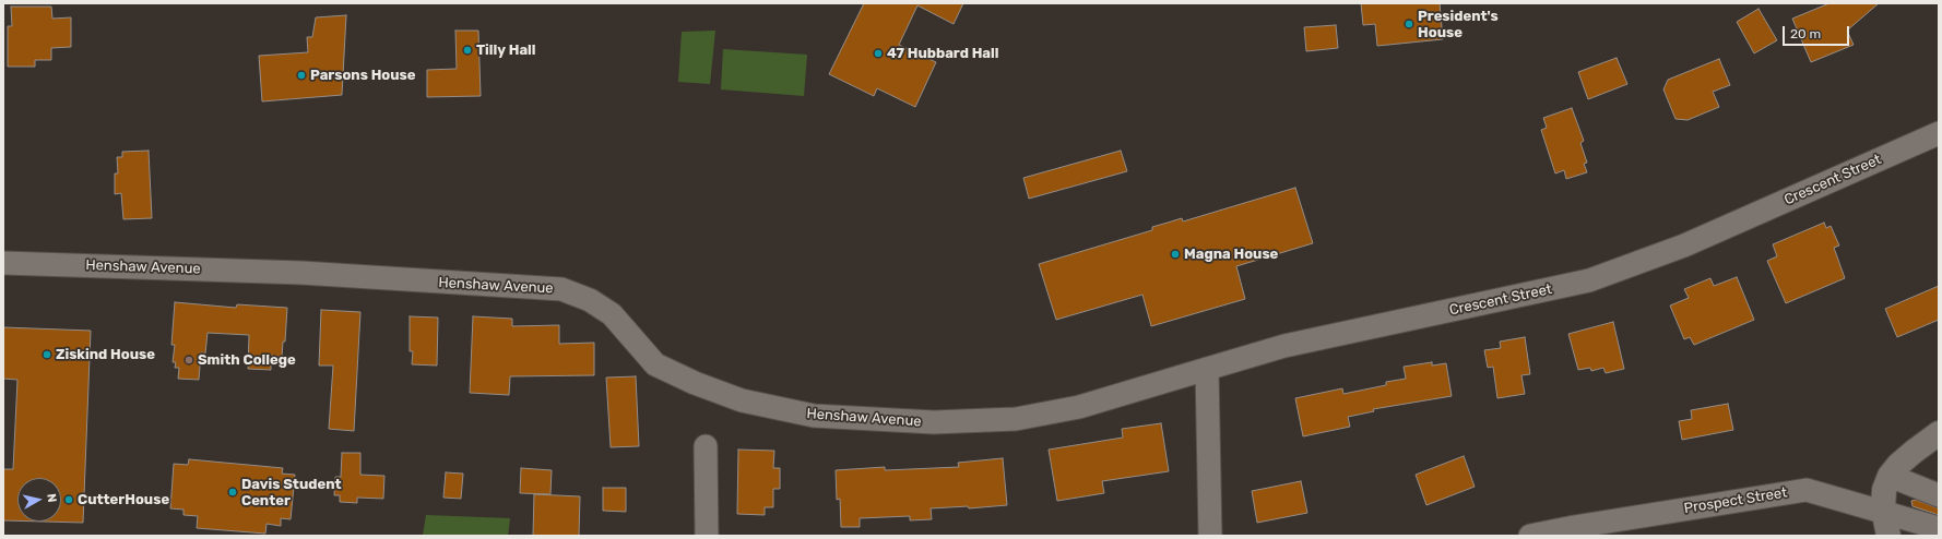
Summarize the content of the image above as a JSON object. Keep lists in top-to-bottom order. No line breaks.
{"streets":{"street":["Crescent Street","Henshaw Avenue","Prospect Street"]},"crossings":[["Crescent Street","Henshaw Avenue"]],"places":["President's House","Tilly Hall","47 Hubbard Hall","Parsons House","Magna House","Ziskind House","Smith College","Davis Student Center","CutterHouse"],"scale_bar":"20 m","north":"right"}
